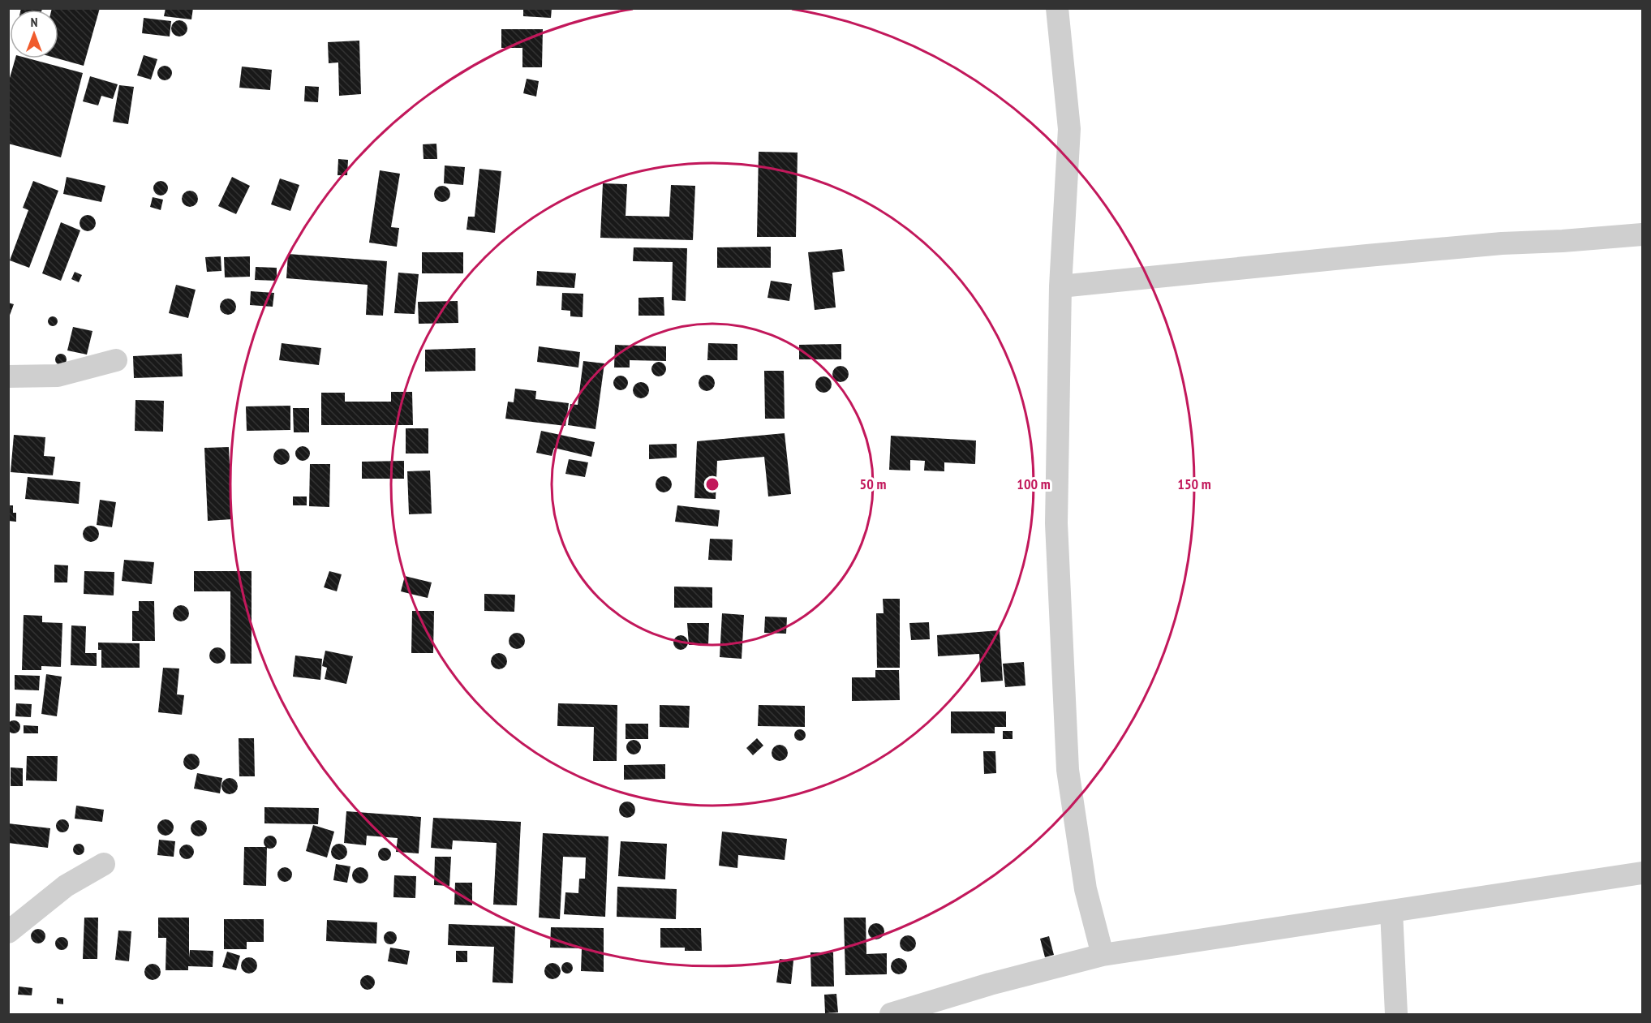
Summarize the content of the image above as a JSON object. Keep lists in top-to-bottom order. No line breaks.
{"north":"top","rings":["50 m","100 m","150 m"]}
